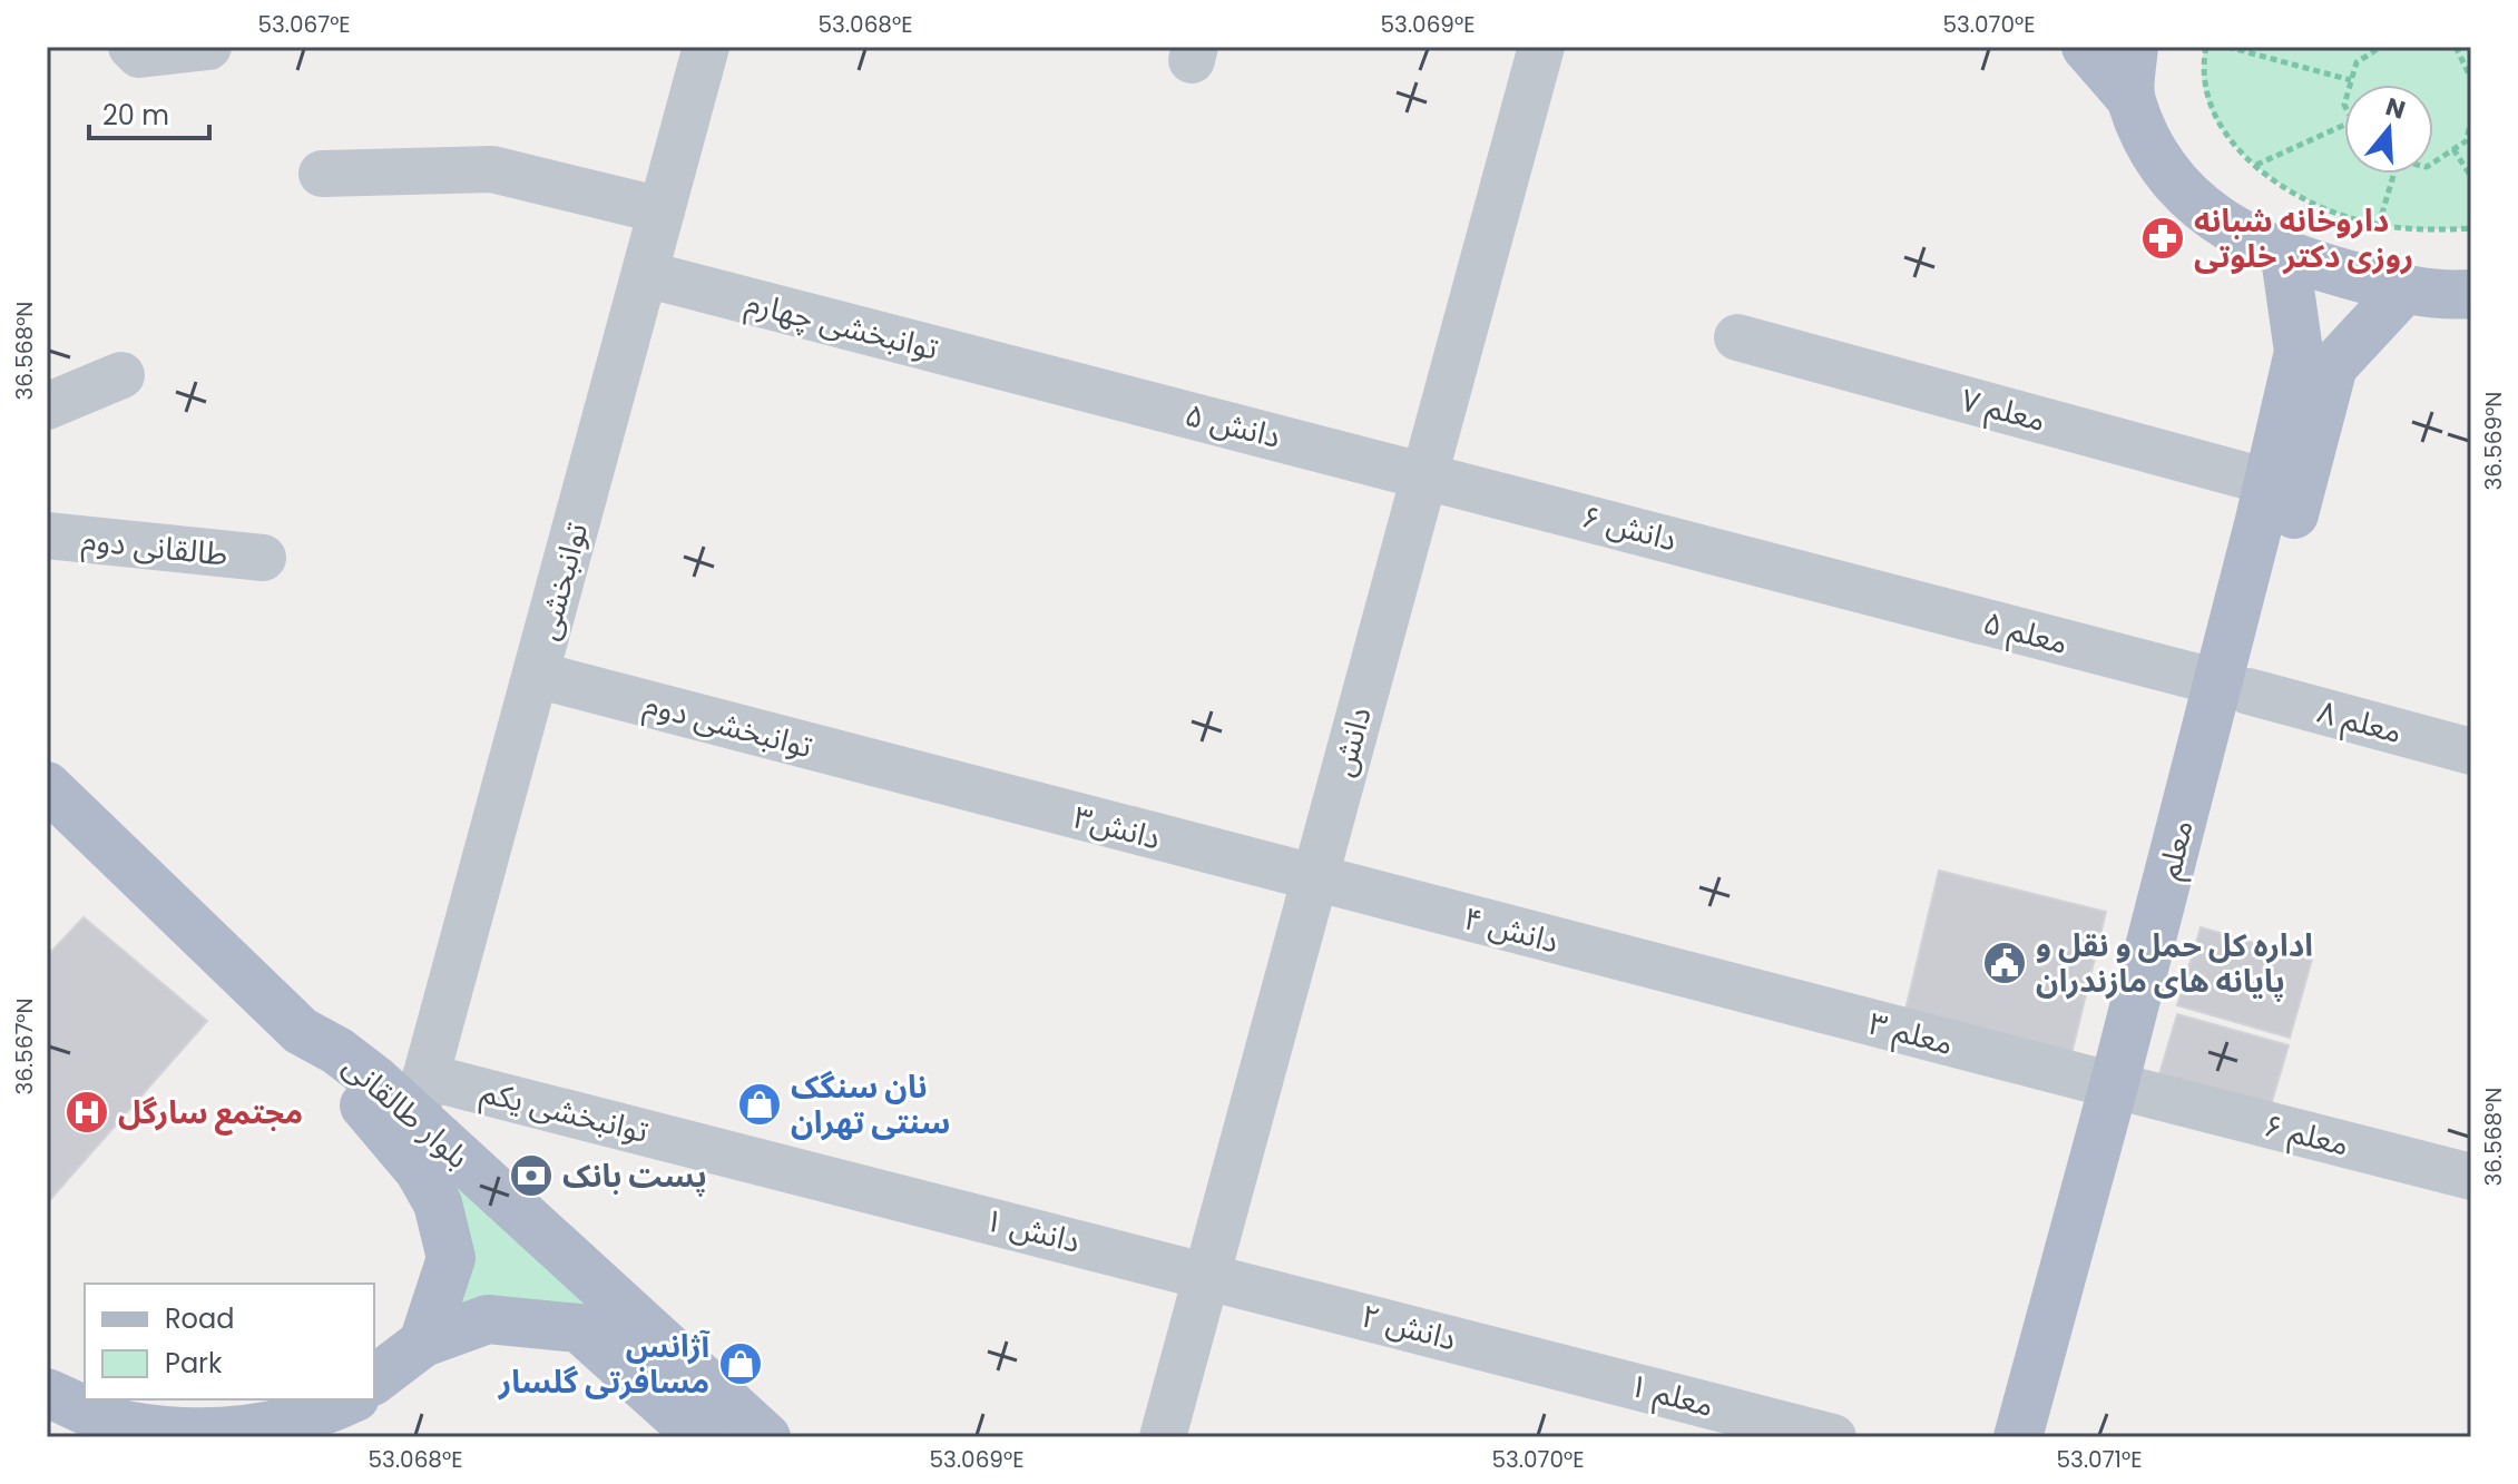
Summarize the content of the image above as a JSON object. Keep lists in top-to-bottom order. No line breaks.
{"streets":{"main road":["معلم","بلوار طالقانی"],"street":["توانبخشی چهارم","معلم ٧","دانش ۵","دانش ۶","طالقانی دوم","توانبخشی","معلم ۵","معلم ۸","توانبخشی دوم","دانش","دانش٣","دانش ۴","معلم ۳","توانبخشی یکم","معلم ۶","دانش ١","دانش ٢","معلم ١"]},"crossings":[["توانبخشی چهارم","دانش ۵"],["توانبخشی چهارم","توانبخشی"],["معلم ٧","معلم"],["دانش ۵","دانش ۶"],["دانش ۵","دانش"],["دانش ۶","معلم ۵"],["دانش ۶","دانش"],["توانبخشی","توانبخشی دوم"],["توانبخشی","بلوار طالقانی"],["توانبخشی","توانبخشی یکم"],["معلم ۵","معلم ۸"],["معلم ۵","معلم"],["معلم ۸","معلم"],["توانبخشی دوم","دانش٣"],["دانش","دانش٣"],["دانش","دانش ۴"],["دانش","دانش ١"],["دانش","دانش ٢"],["دانش٣","دانش ۴"],["معلم","معلم ۳"],["معلم","معلم ۶"],["دانش ۴","معلم ۳"],["معلم ۳","معلم ۶"],["بلوار طالقانی","توانبخشی یکم"],["توانبخشی یکم","دانش ١"],["دانش ١","دانش ٢"],["دانش ٢","معلم ١"]],"places":{"pharmacy":["داروخانه شبانه روزی دکتر خلوتی"],"public building":["اداره کل حمل و نقل و پایانه های مازندران"],"shop":["نان سنگک سنتی تهران","آژانس مسافرتی گلسار"],"hospital":["مجتمع سارگل"],"bank":["پست بانک"]},"legend":["Road","Park"],"scale_bar":"20 m","north":"top","coordinates":["53.067°E","53.068°E","53.069°E","53.070°E","36.568°N","36.569°N","36.567°N","53.071°E"]}
